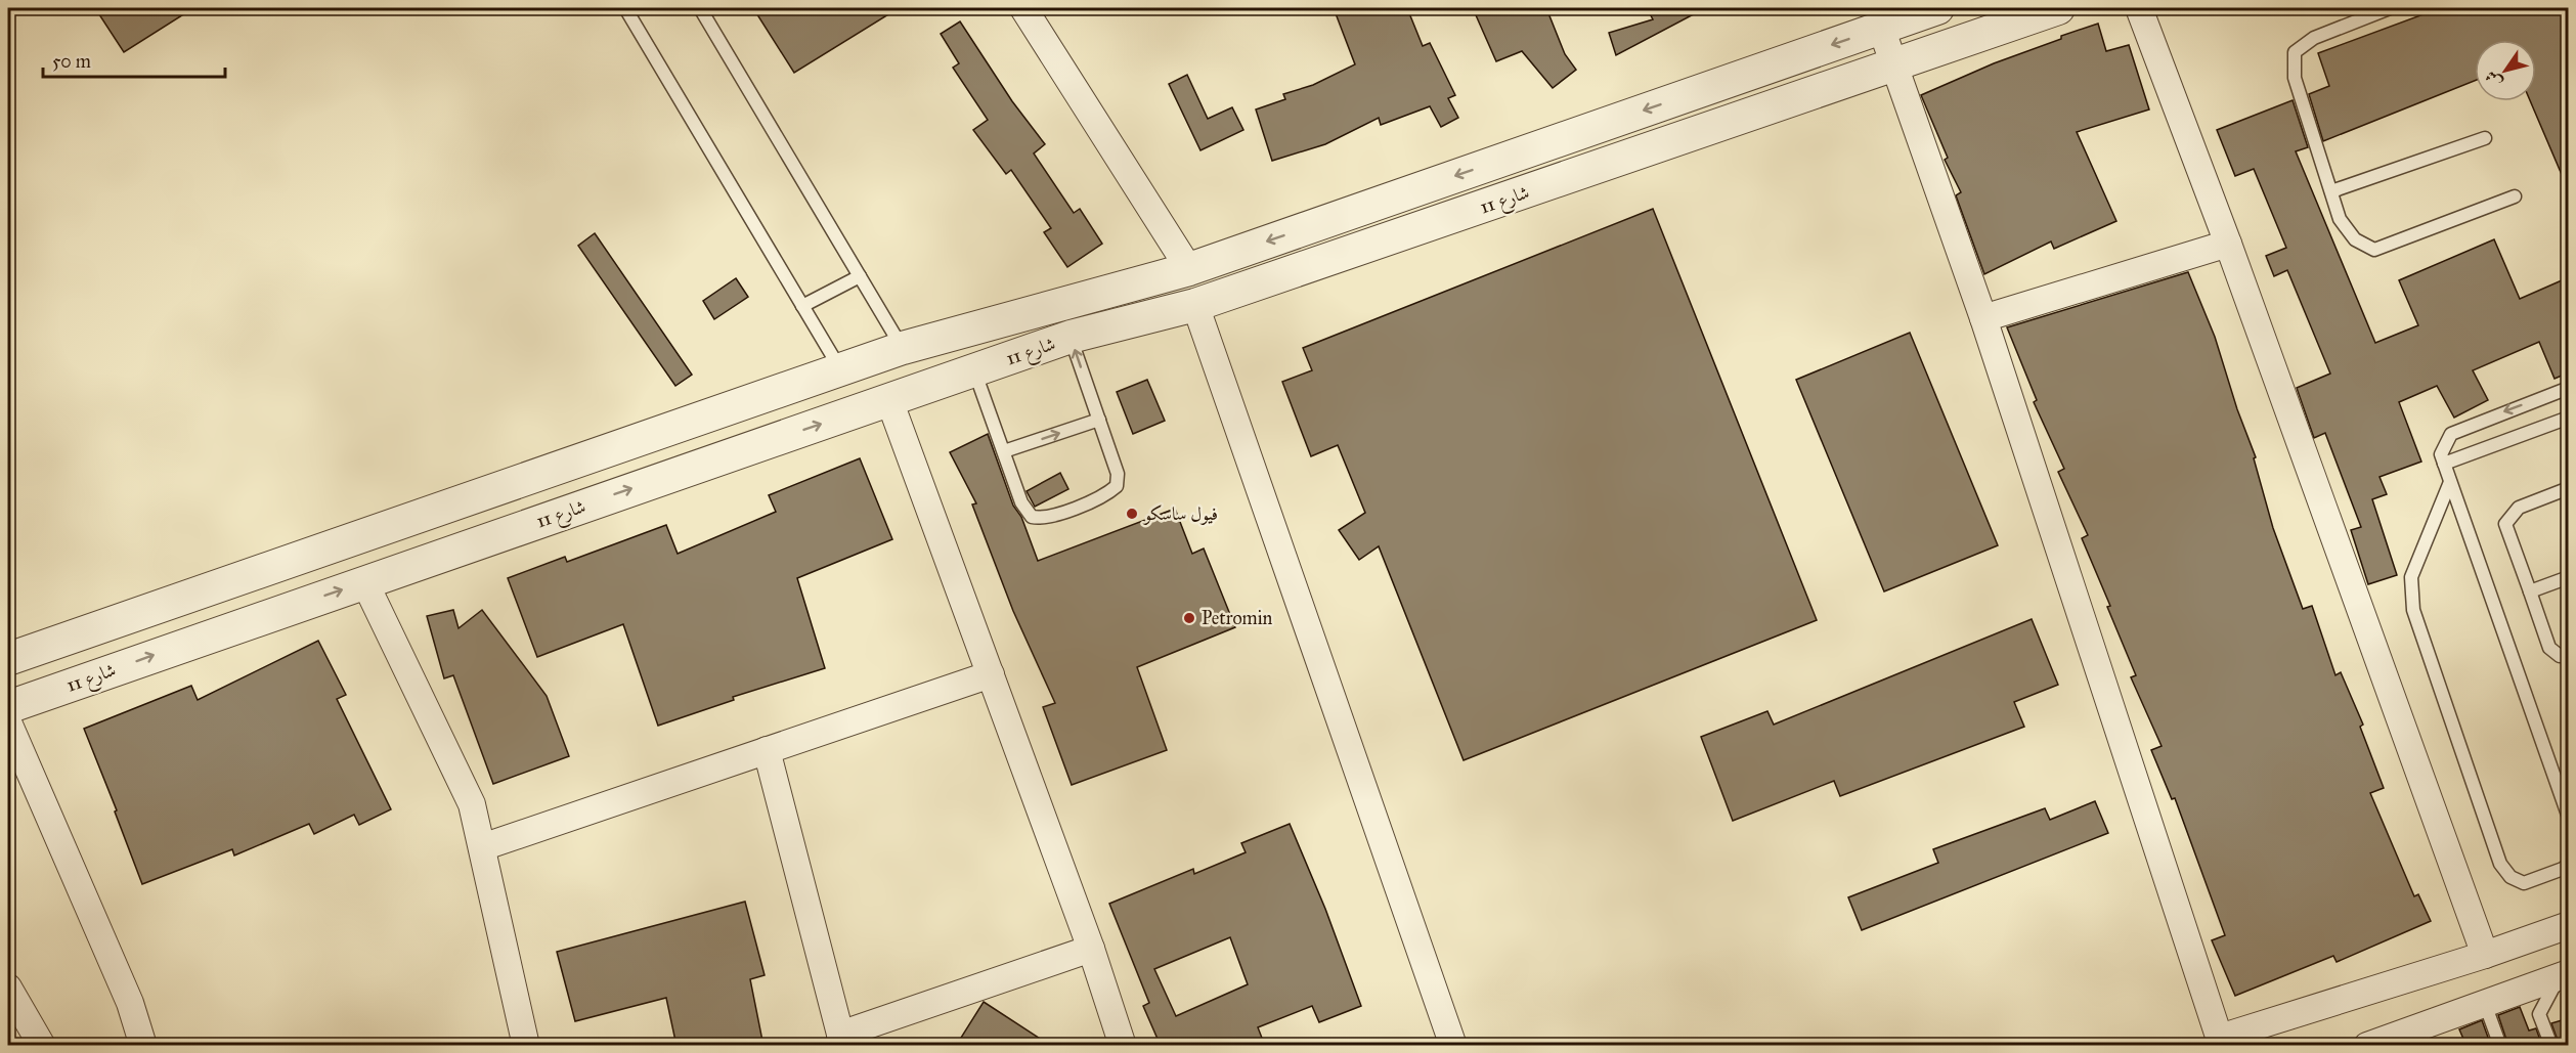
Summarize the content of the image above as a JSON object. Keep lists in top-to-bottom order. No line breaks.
{"streets":{"street":["شارع 11"]},"places":["فيول ساسكو","Petromin"],"scale_bar":"50 m","north":"bottom left"}
